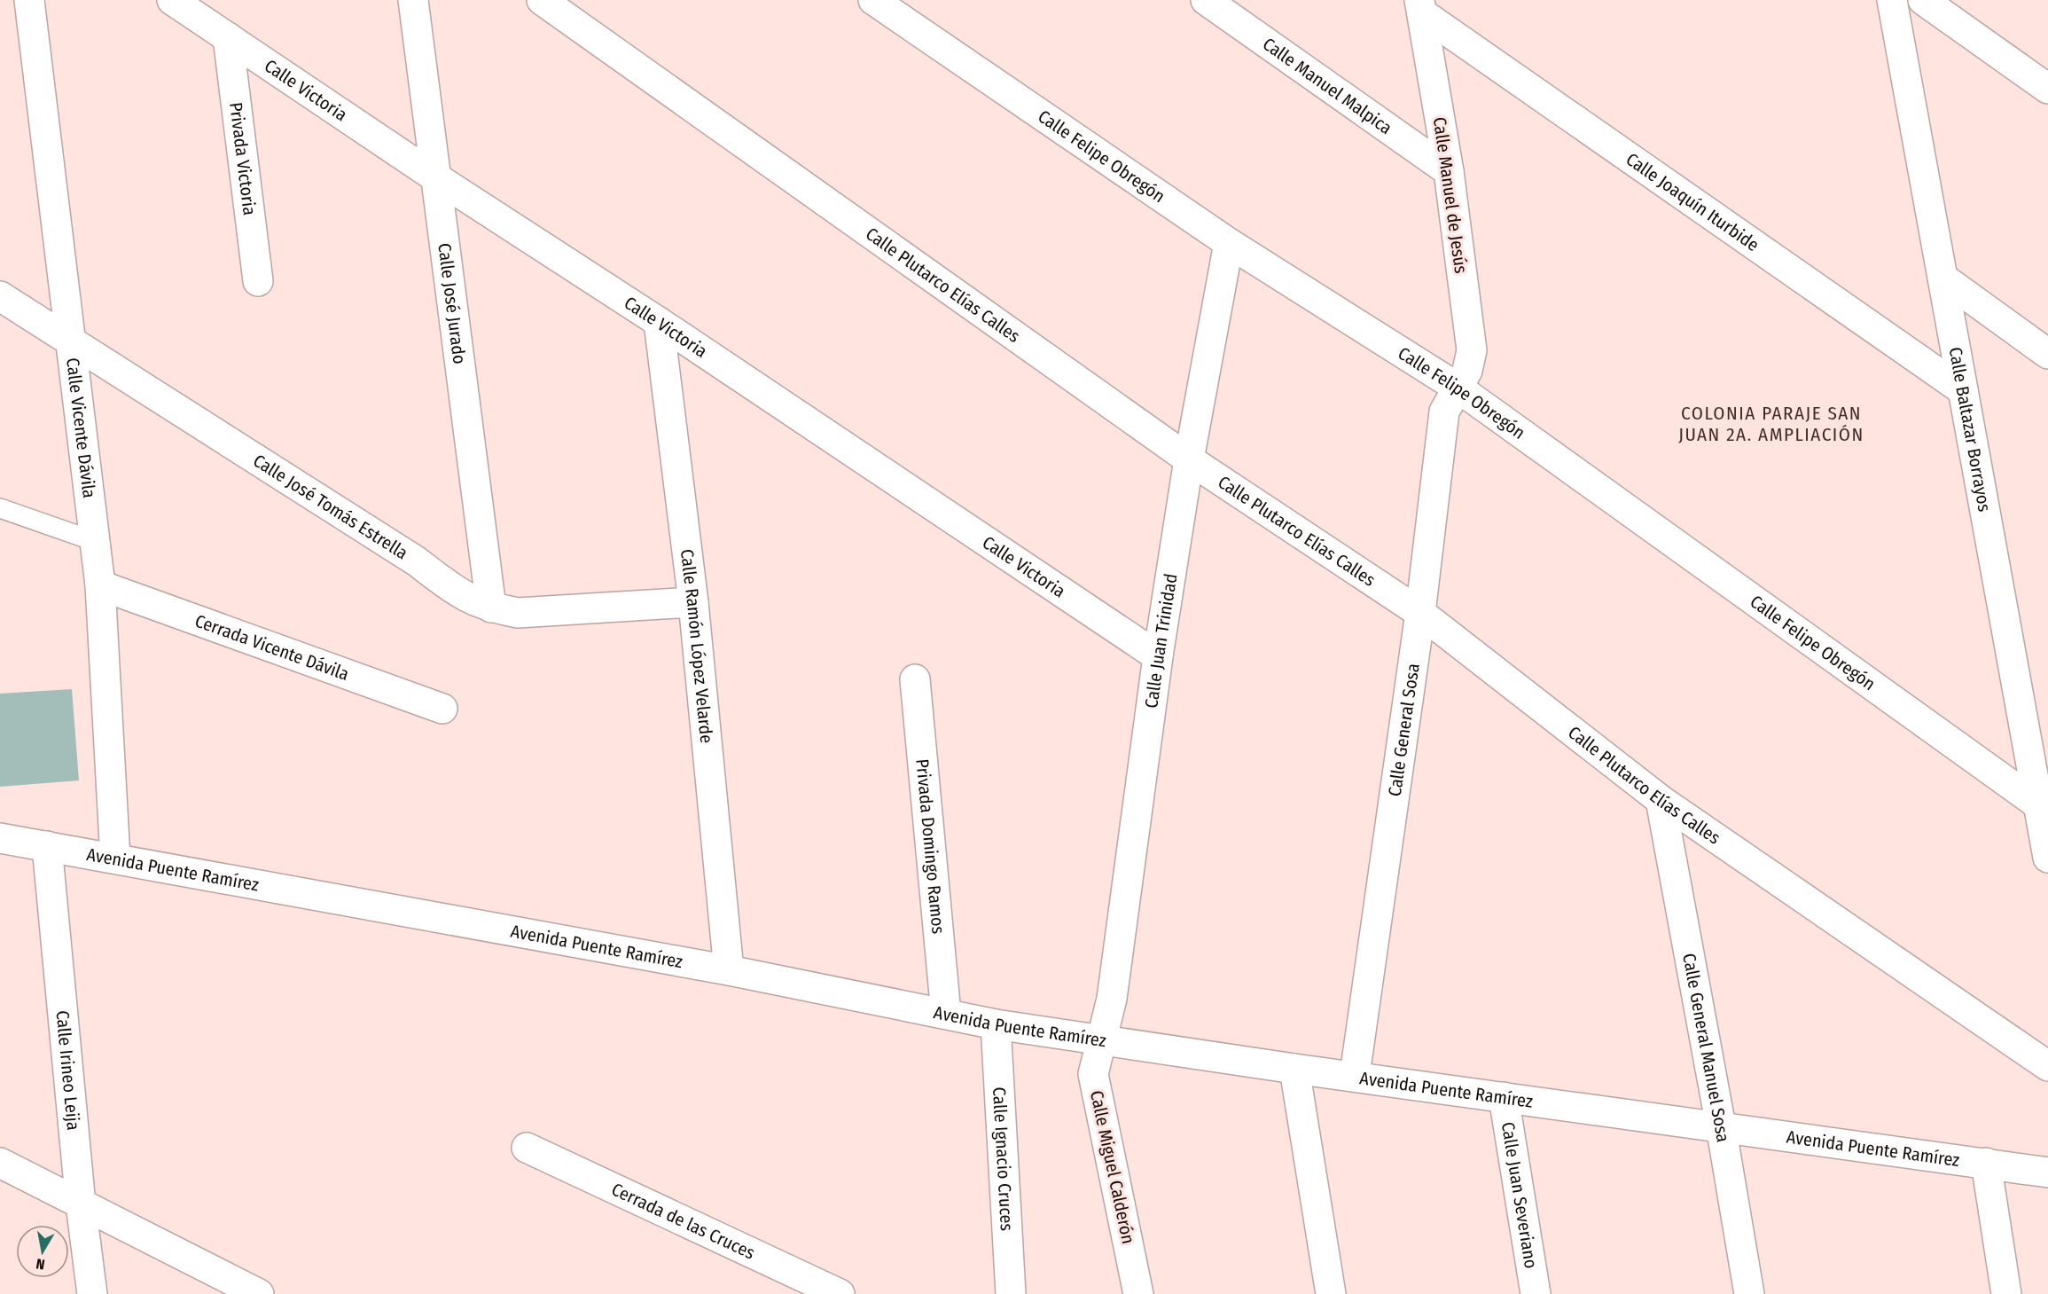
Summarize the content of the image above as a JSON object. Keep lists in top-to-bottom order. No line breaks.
{"streets":{"street":["Calle Manuel Malpica","Calle Victoria","Calle Felipe Obregón","Privada Victoria","Calle Manuel de Jesús","Calle Joaquín Iturbide","Calle Plutarco Elías Calles","Calle José Jurado","Calle Vicente Dávila","Calle Baltazar Borrayos","Calle José Tomás Estrella","Calle Juan Trinidad","Calle Ramón López Velarde","Cerrada Vicente Dávila","Calle General Sosa","Privada Domingo Ramos","Avenida Puente Ramírez","Calle General Manuel Sosa","Calle Irineo Leija","Calle Ignacio Cruces","Calle Miguel Calderón","Calle Juan Severiano","Cerrada de las Cruces"]},"crossings":[["Calle Manuel Malpica","Calle Manuel de Jesús"],["Calle Victoria","Privada Victoria"],["Calle Victoria","Calle José Jurado"],["Calle Victoria","Calle Juan Trinidad"],["Calle Victoria","Calle Ramón López Velarde"],["Calle Felipe Obregón","Calle Manuel de Jesús"],["Calle Felipe Obregón","Calle Baltazar Borrayos"],["Calle Felipe Obregón","Calle Juan Trinidad"],["Calle Felipe Obregón","Calle General Sosa"],["Calle Manuel de Jesús","Calle Joaquín Iturbide"],["Calle Manuel de Jesús","Calle General Sosa"],["Calle Joaquín Iturbide","Calle Baltazar Borrayos"],["Calle Plutarco Elías Calles","Calle Juan Trinidad"],["Calle Plutarco Elías Calles","Calle General Sosa"],["Calle Plutarco Elías Calles","Calle General Manuel Sosa"],["Calle José Jurado","Calle José Tomás Estrella"],["Calle Vicente Dávila","Calle José Tomás Estrella"],["Calle Vicente Dávila","Cerrada Vicente Dávila"],["Calle Vicente Dávila","Avenida Puente Ramírez"],["Calle José Tomás Estrella","Calle Ramón López Velarde"],["Calle Juan Trinidad","Avenida Puente Ramírez"],["Calle Juan Trinidad","Calle Miguel Calderón"],["Calle Ramón López Velarde","Avenida Puente Ramírez"],["Calle General Sosa","Avenida Puente Ramírez"],["Privada Domingo Ramos","Avenida Puente Ramírez"],["Avenida Puente Ramírez","Calle General Manuel Sosa"],["Avenida Puente Ramírez","Calle Irineo Leija"],["Avenida Puente Ramírez","Calle Ignacio Cruces"],["Avenida Puente Ramírez","Calle Miguel Calderón"],["Avenida Puente Ramírez","Calle Juan Severiano"]],"districts":["COLONIA PARAJE SAN JUAN 2A. AMPLIACIÓN"],"north":"bottom"}
